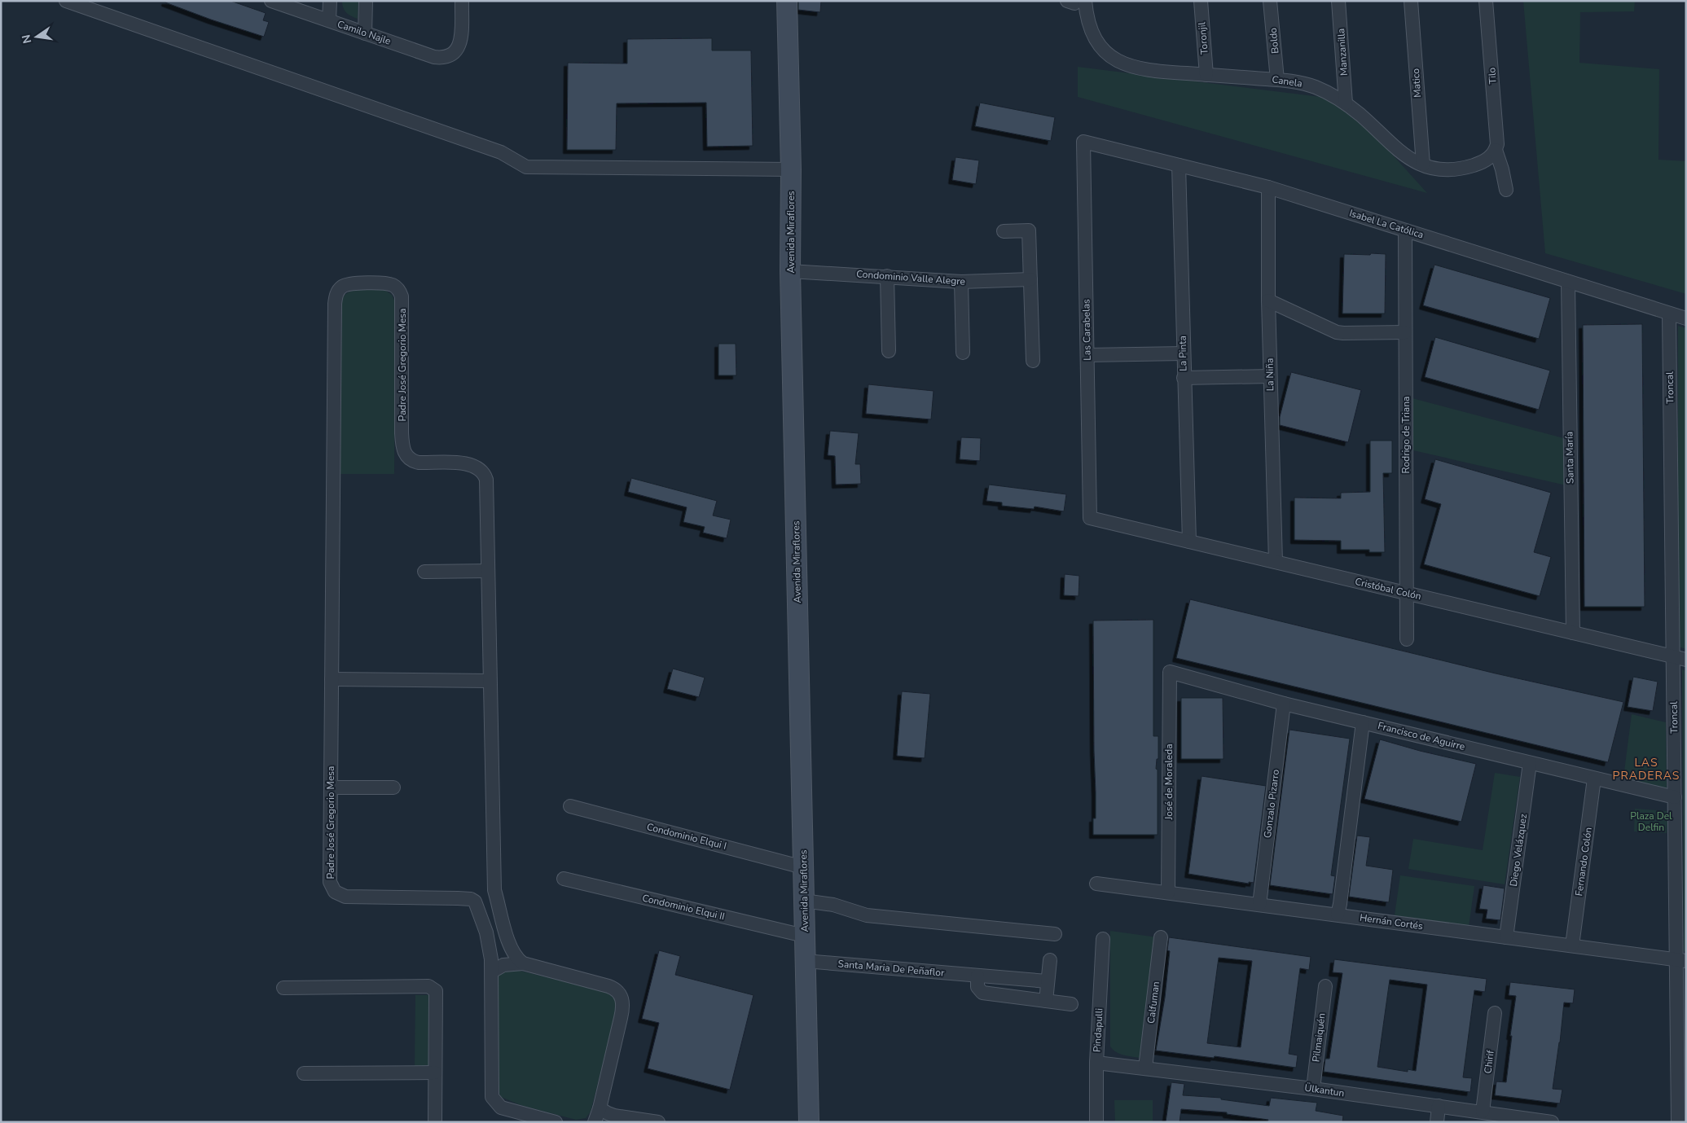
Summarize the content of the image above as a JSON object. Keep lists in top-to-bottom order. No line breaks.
{"streets":{"main road":["Avenida Miraflores"],"street":["Camilo Najle","Toronjil","Boldo","Manzanilla","Tilo","Canela","Matico","Isabel La Católica","Condominio Valle Alegre","Las Carabelas","La Pinta","Padre José Gregorio Mesa","La Niña","Troncal","Rodrigo de Triana","Santa María","Cristóbal Colón","Francisco de Aguirre","José de Moraleda","Gonzalo Pizarro","Condominio Elqui I","Diego Velázquez","Fernando Colón","Condominio Elqui II","Hernán Cortés","Santa Maria De Peñaflor","Calfuman","Pindapulli","Pilmaiquén","Chirif","Ülkantun"]},"crossings":[["Toronjil","Canela"],["Boldo","Canela"],["Manzanilla","Canela"],["Tilo","Canela"],["Canela","Matico"],["Isabel La Católica","Las Carabelas"],["Isabel La Católica","La Pinta"],["Isabel La Católica","La Niña"],["Isabel La Católica","Troncal"],["Isabel La Católica","Rodrigo de Triana"],["Isabel La Católica","Santa María"],["Avenida Miraflores","Condominio Valle Alegre"],["Avenida Miraflores","Condominio Elqui I"],["Avenida Miraflores","Condominio Elqui II"],["Avenida Miraflores","Santa Maria De Peñaflor"],["Las Carabelas","Cristóbal Colón"],["La Pinta","Cristóbal Colón"],["La Niña","Cristóbal Colón"],["Troncal","Cristóbal Colón"],["Troncal","Francisco de Aguirre"],["Troncal","Hernán Cortés"],["Rodrigo de Triana","Cristóbal Colón"],["Santa María","Cristóbal Colón"],["Francisco de Aguirre","José de Moraleda"],["Francisco de Aguirre","Gonzalo Pizarro"],["Francisco de Aguirre","Diego Velázquez"],["Francisco de Aguirre","Fernando Colón"],["José de Moraleda","Hernán Cortés"],["Gonzalo Pizarro","Hernán Cortés"],["Diego Velázquez","Hernán Cortés"],["Fernando Colón","Hernán Cortés"],["Calfuman","Ülkantun"],["Pindapulli","Ülkantun"],["Pilmaiquén","Ülkantun"],["Chirif","Ülkantun"]],"districts":["LAS PRADERAS"],"parks":["Plaza Del Delfin"],"north":"left"}
